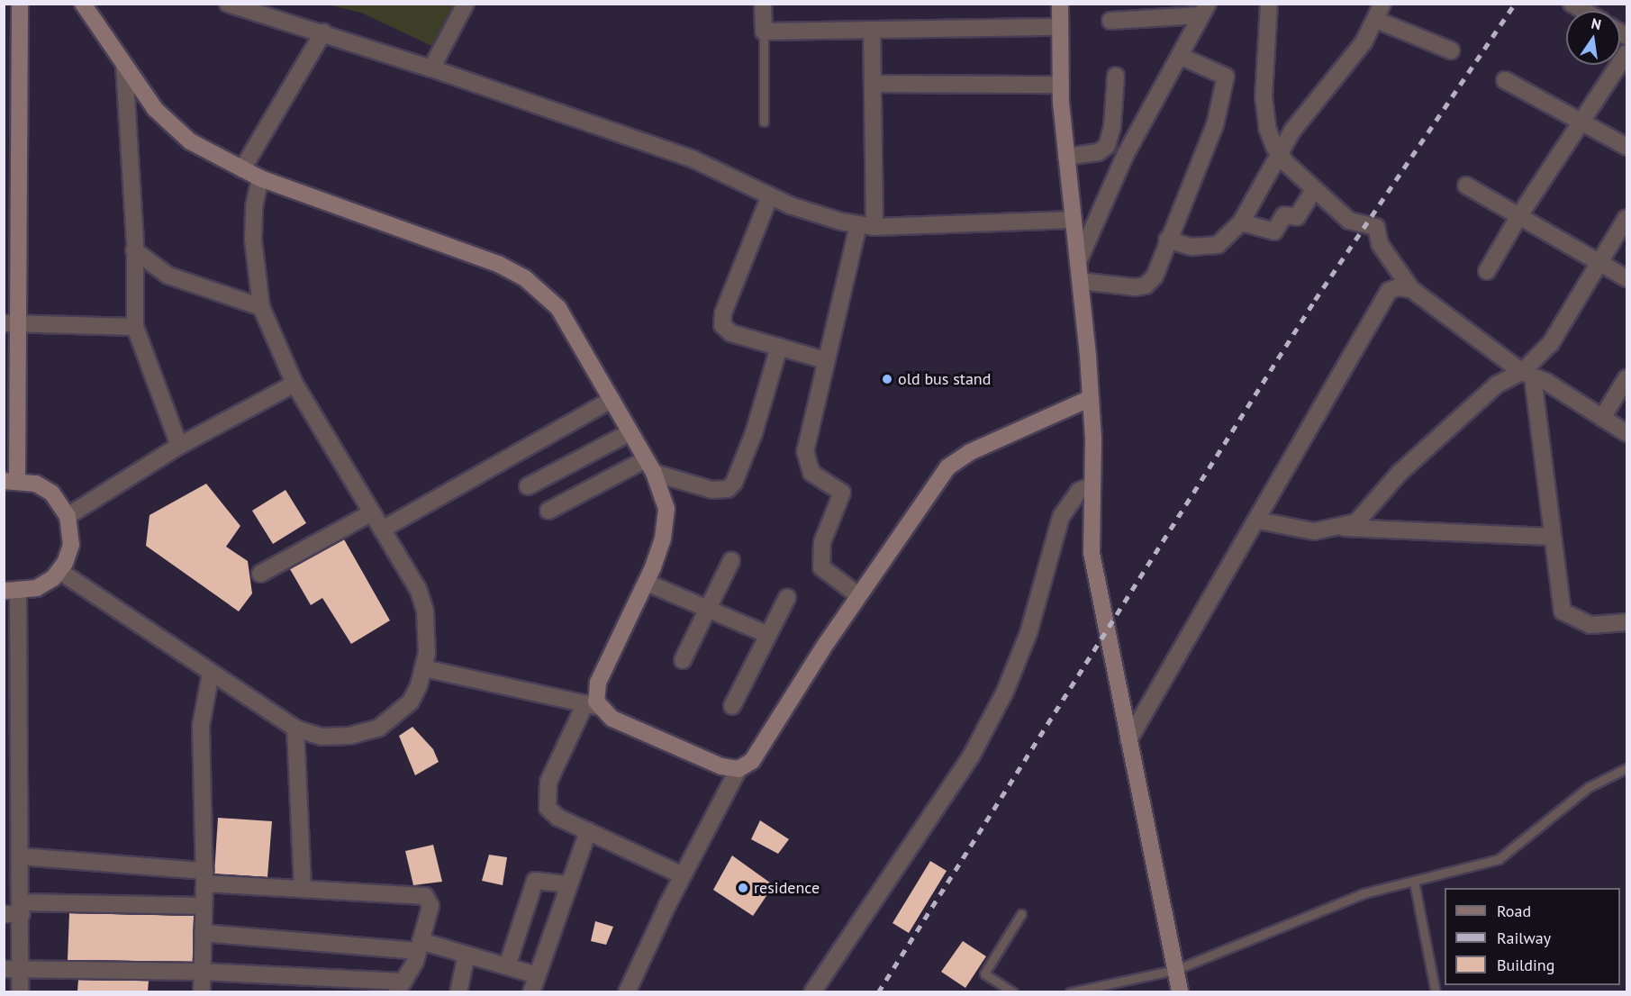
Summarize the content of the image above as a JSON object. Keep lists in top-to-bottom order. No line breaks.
{"places":["old bus stand","residence"],"legend":["Road","Railway","Building"],"north":"top"}
